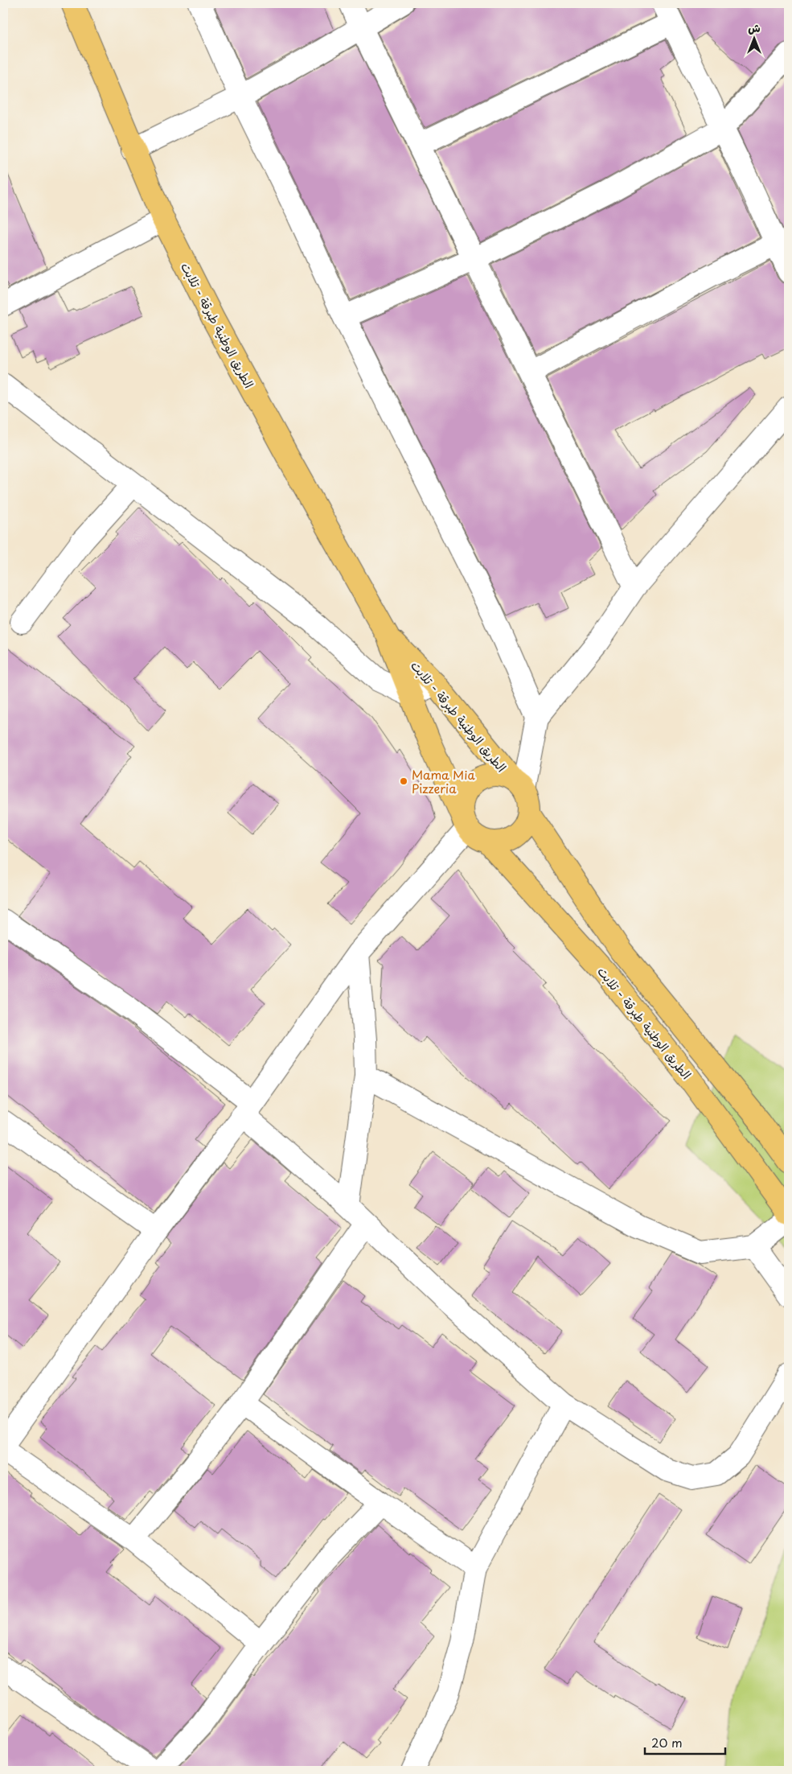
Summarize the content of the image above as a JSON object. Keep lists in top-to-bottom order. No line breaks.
{"streets":{"main road":["الطريق الوطنية طبرقة - تلابت"]},"places":["Mama Mia Pizzeria"],"scale_bar":"20 m","north":"top"}
